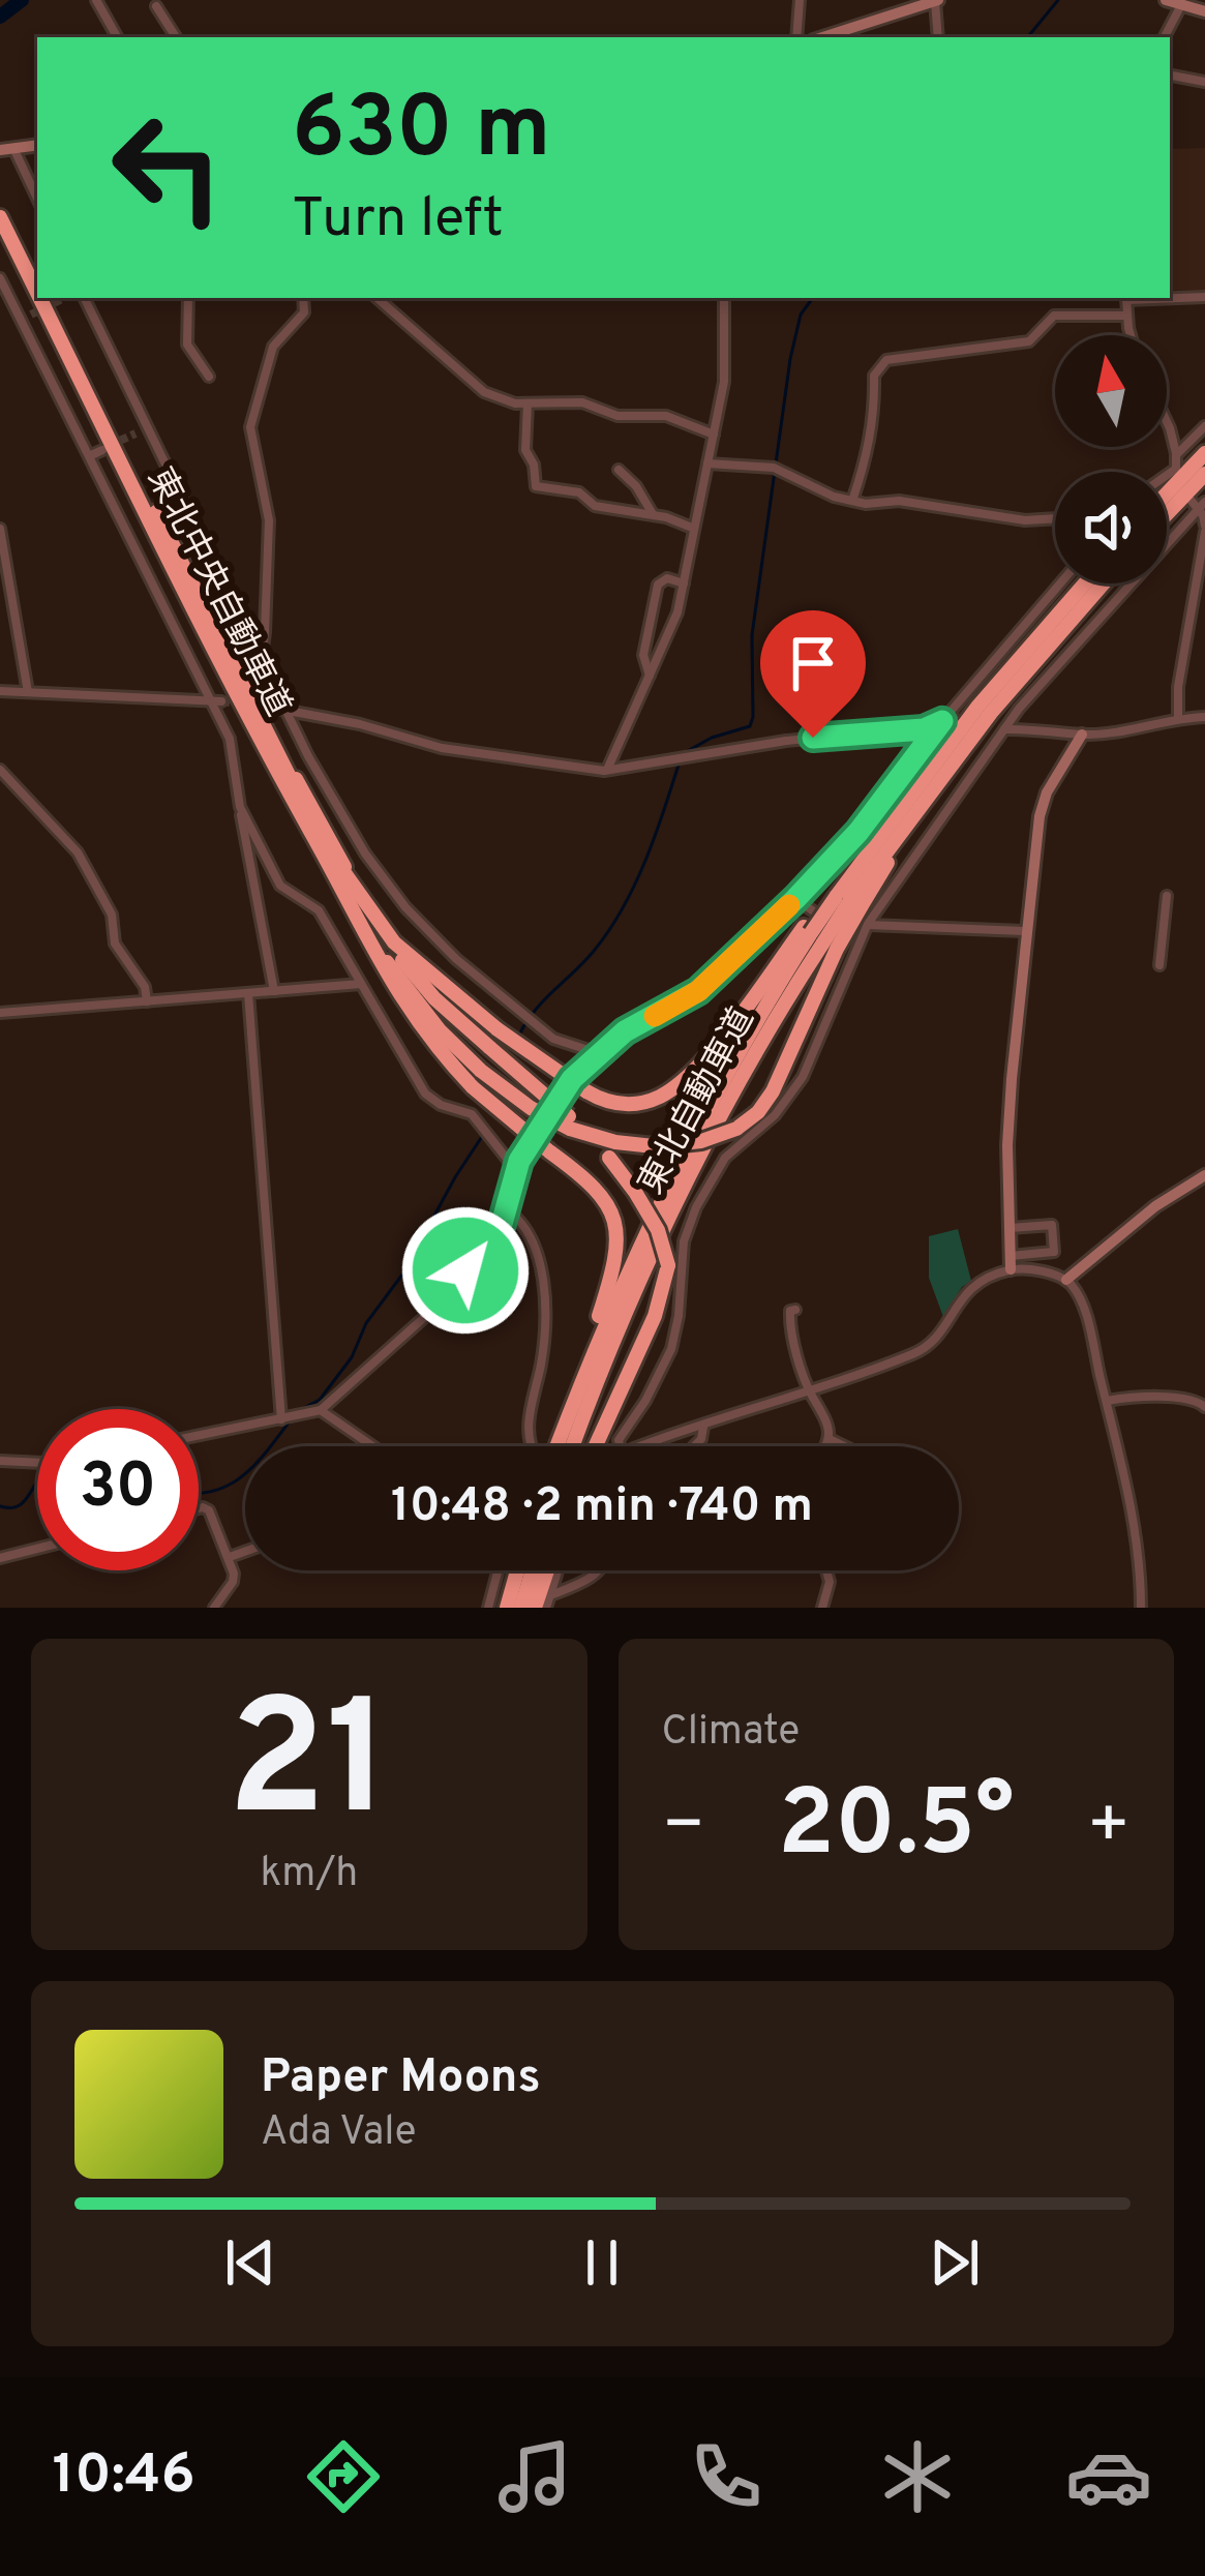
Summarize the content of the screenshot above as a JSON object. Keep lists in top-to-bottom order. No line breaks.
{"streets":{"highway":["東北中央自動車道","東北自動車道"]},"north":"top","page":{"turn":["630 m","Turn left"],"limit":"30","trip":"10:48 · 2 min · 740 m","tile":[["21","km/h"],"Climate"],"heat":["−","20.5°","+"],"song":["Paper Moons","Ada Vale"],"tabs":"10:46"}}
